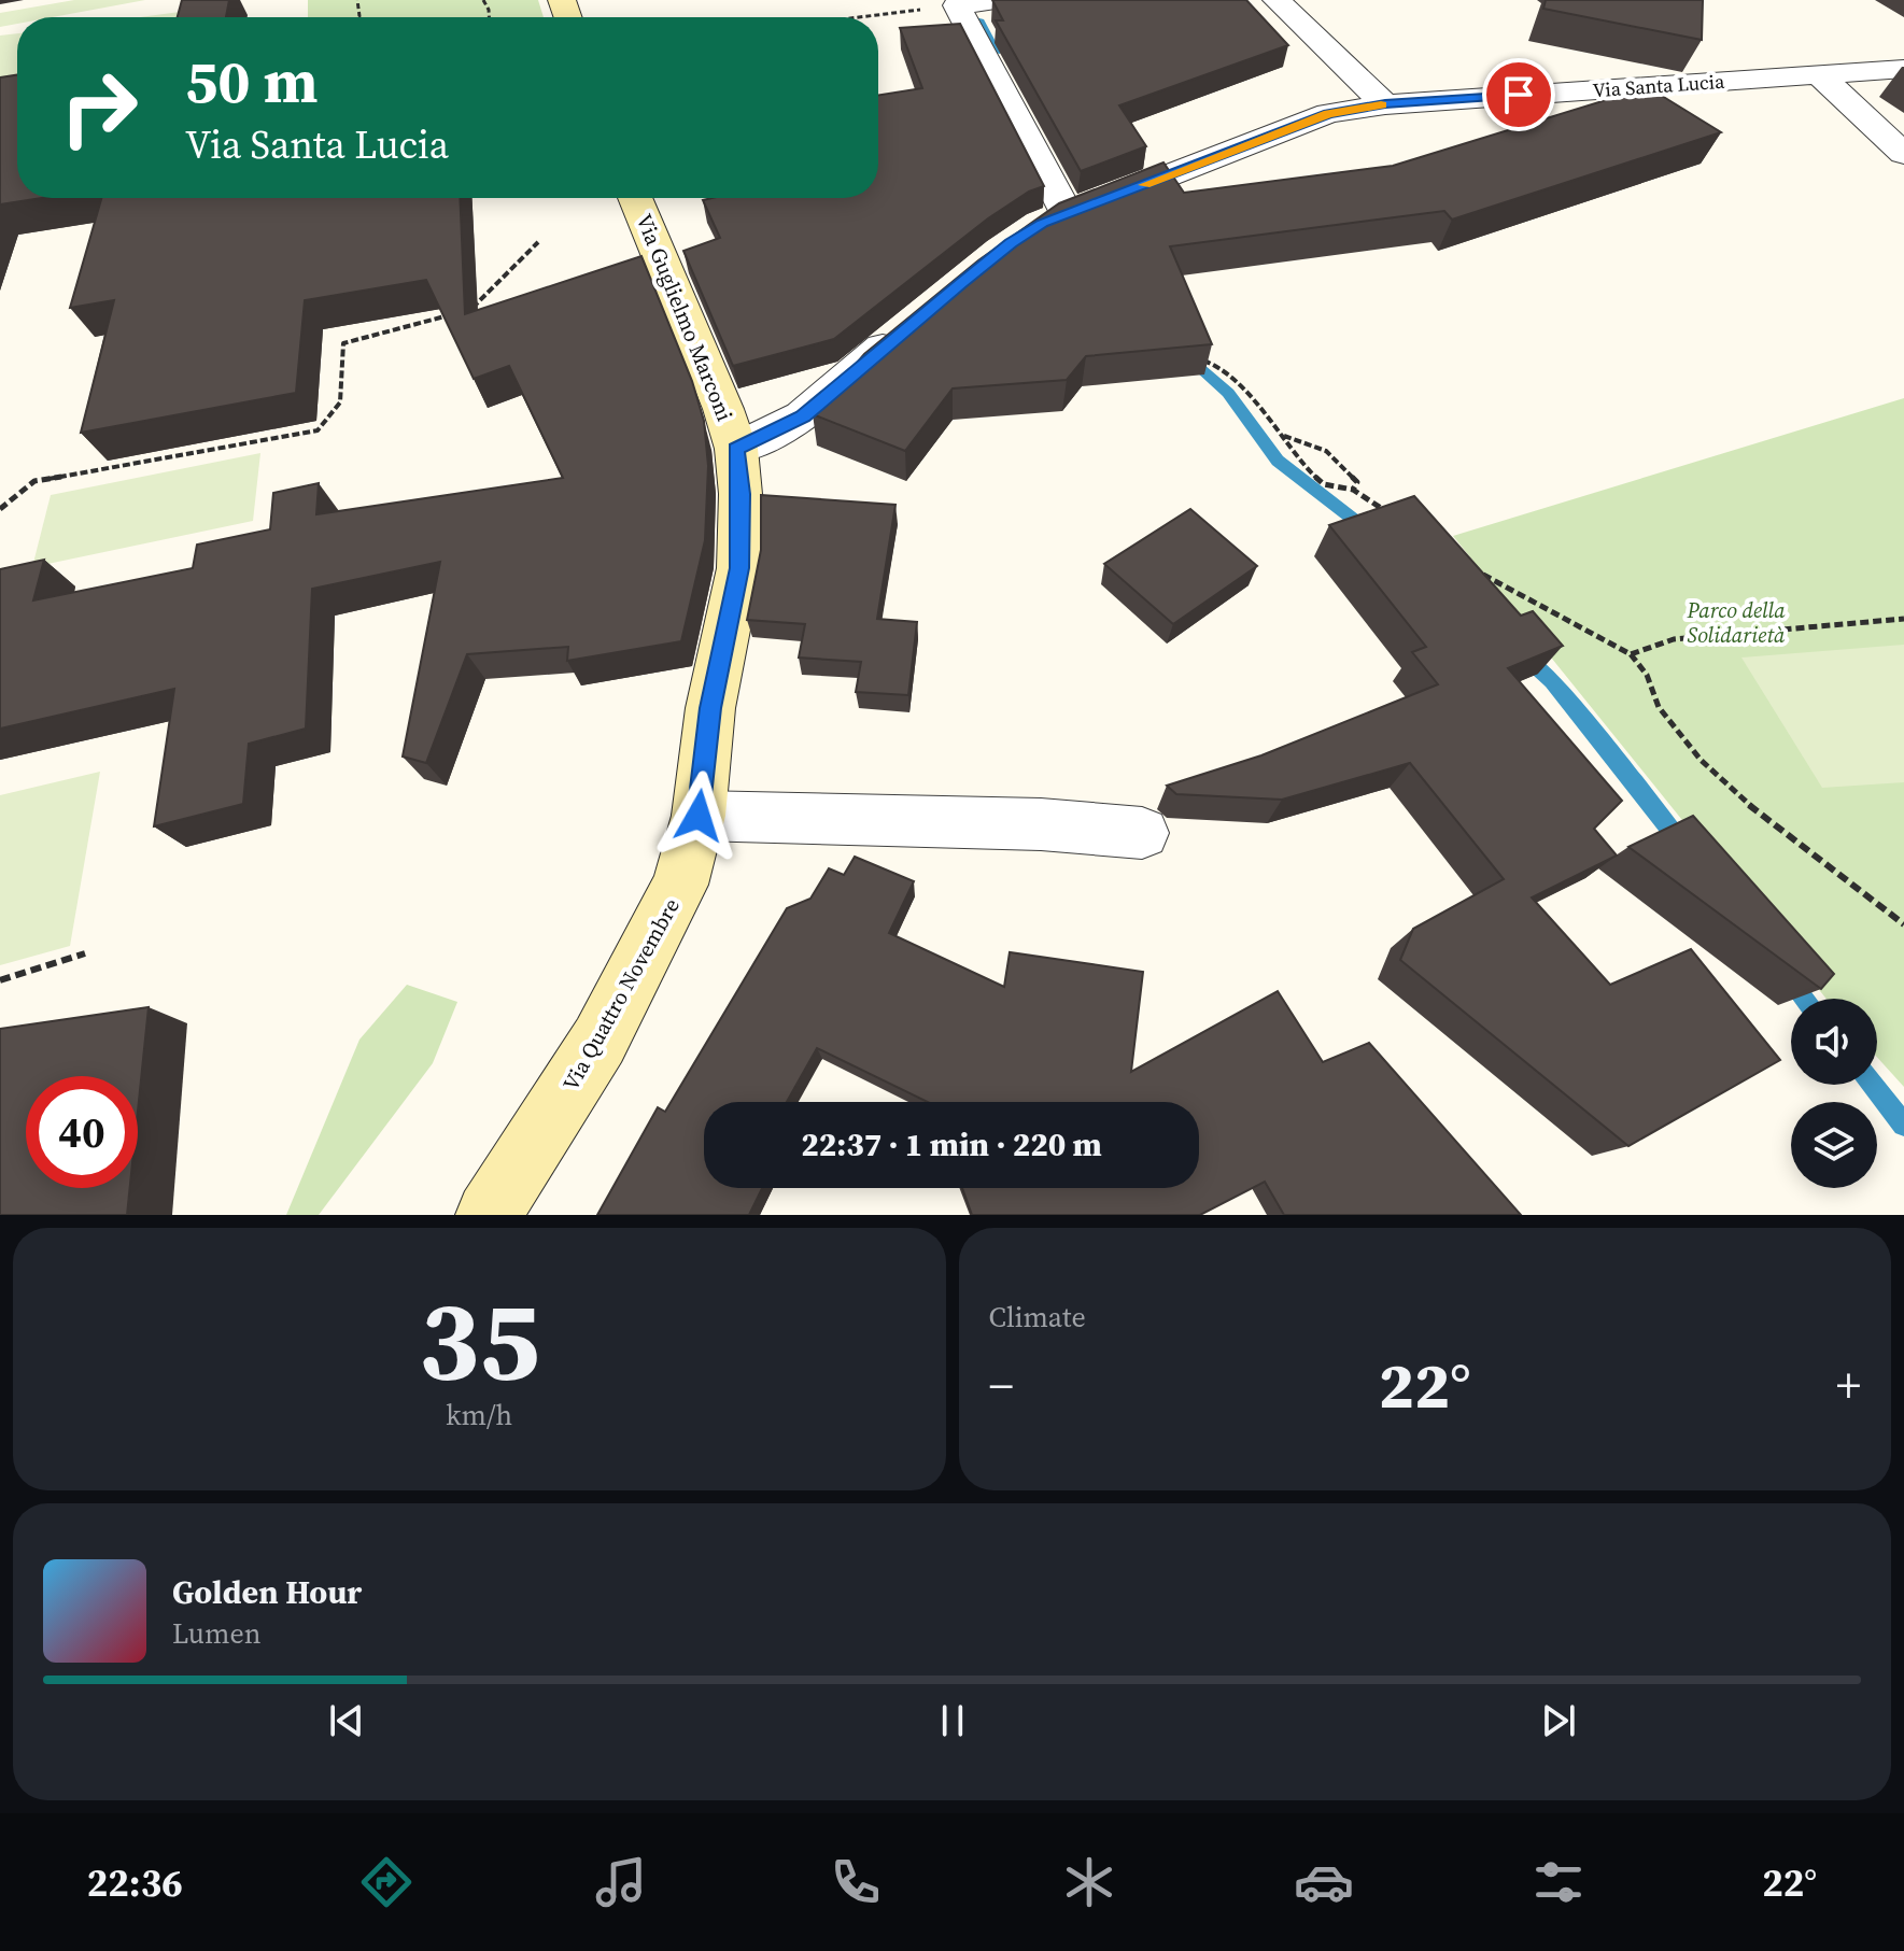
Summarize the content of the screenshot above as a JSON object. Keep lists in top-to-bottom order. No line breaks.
{"streets":{"street":["Via Santa Lucia","Via Guglielmo Marconi","Via Quattro Novembre"]},"crossings":[["Via Guglielmo Marconi","Via Quattro Novembre"]],"parks":["Parco della Solidarietà"],"page":{"turn":["50 m","Via Santa Lucia"],"limit":"40","trip":"22:37 · 1 min · 220 m","tile":[["35","km/h"],"Climate"],"heat":["−","22°","+"],"song":["Golden Hour","Lumen"],"tabs":["22:36","22°"]}}
